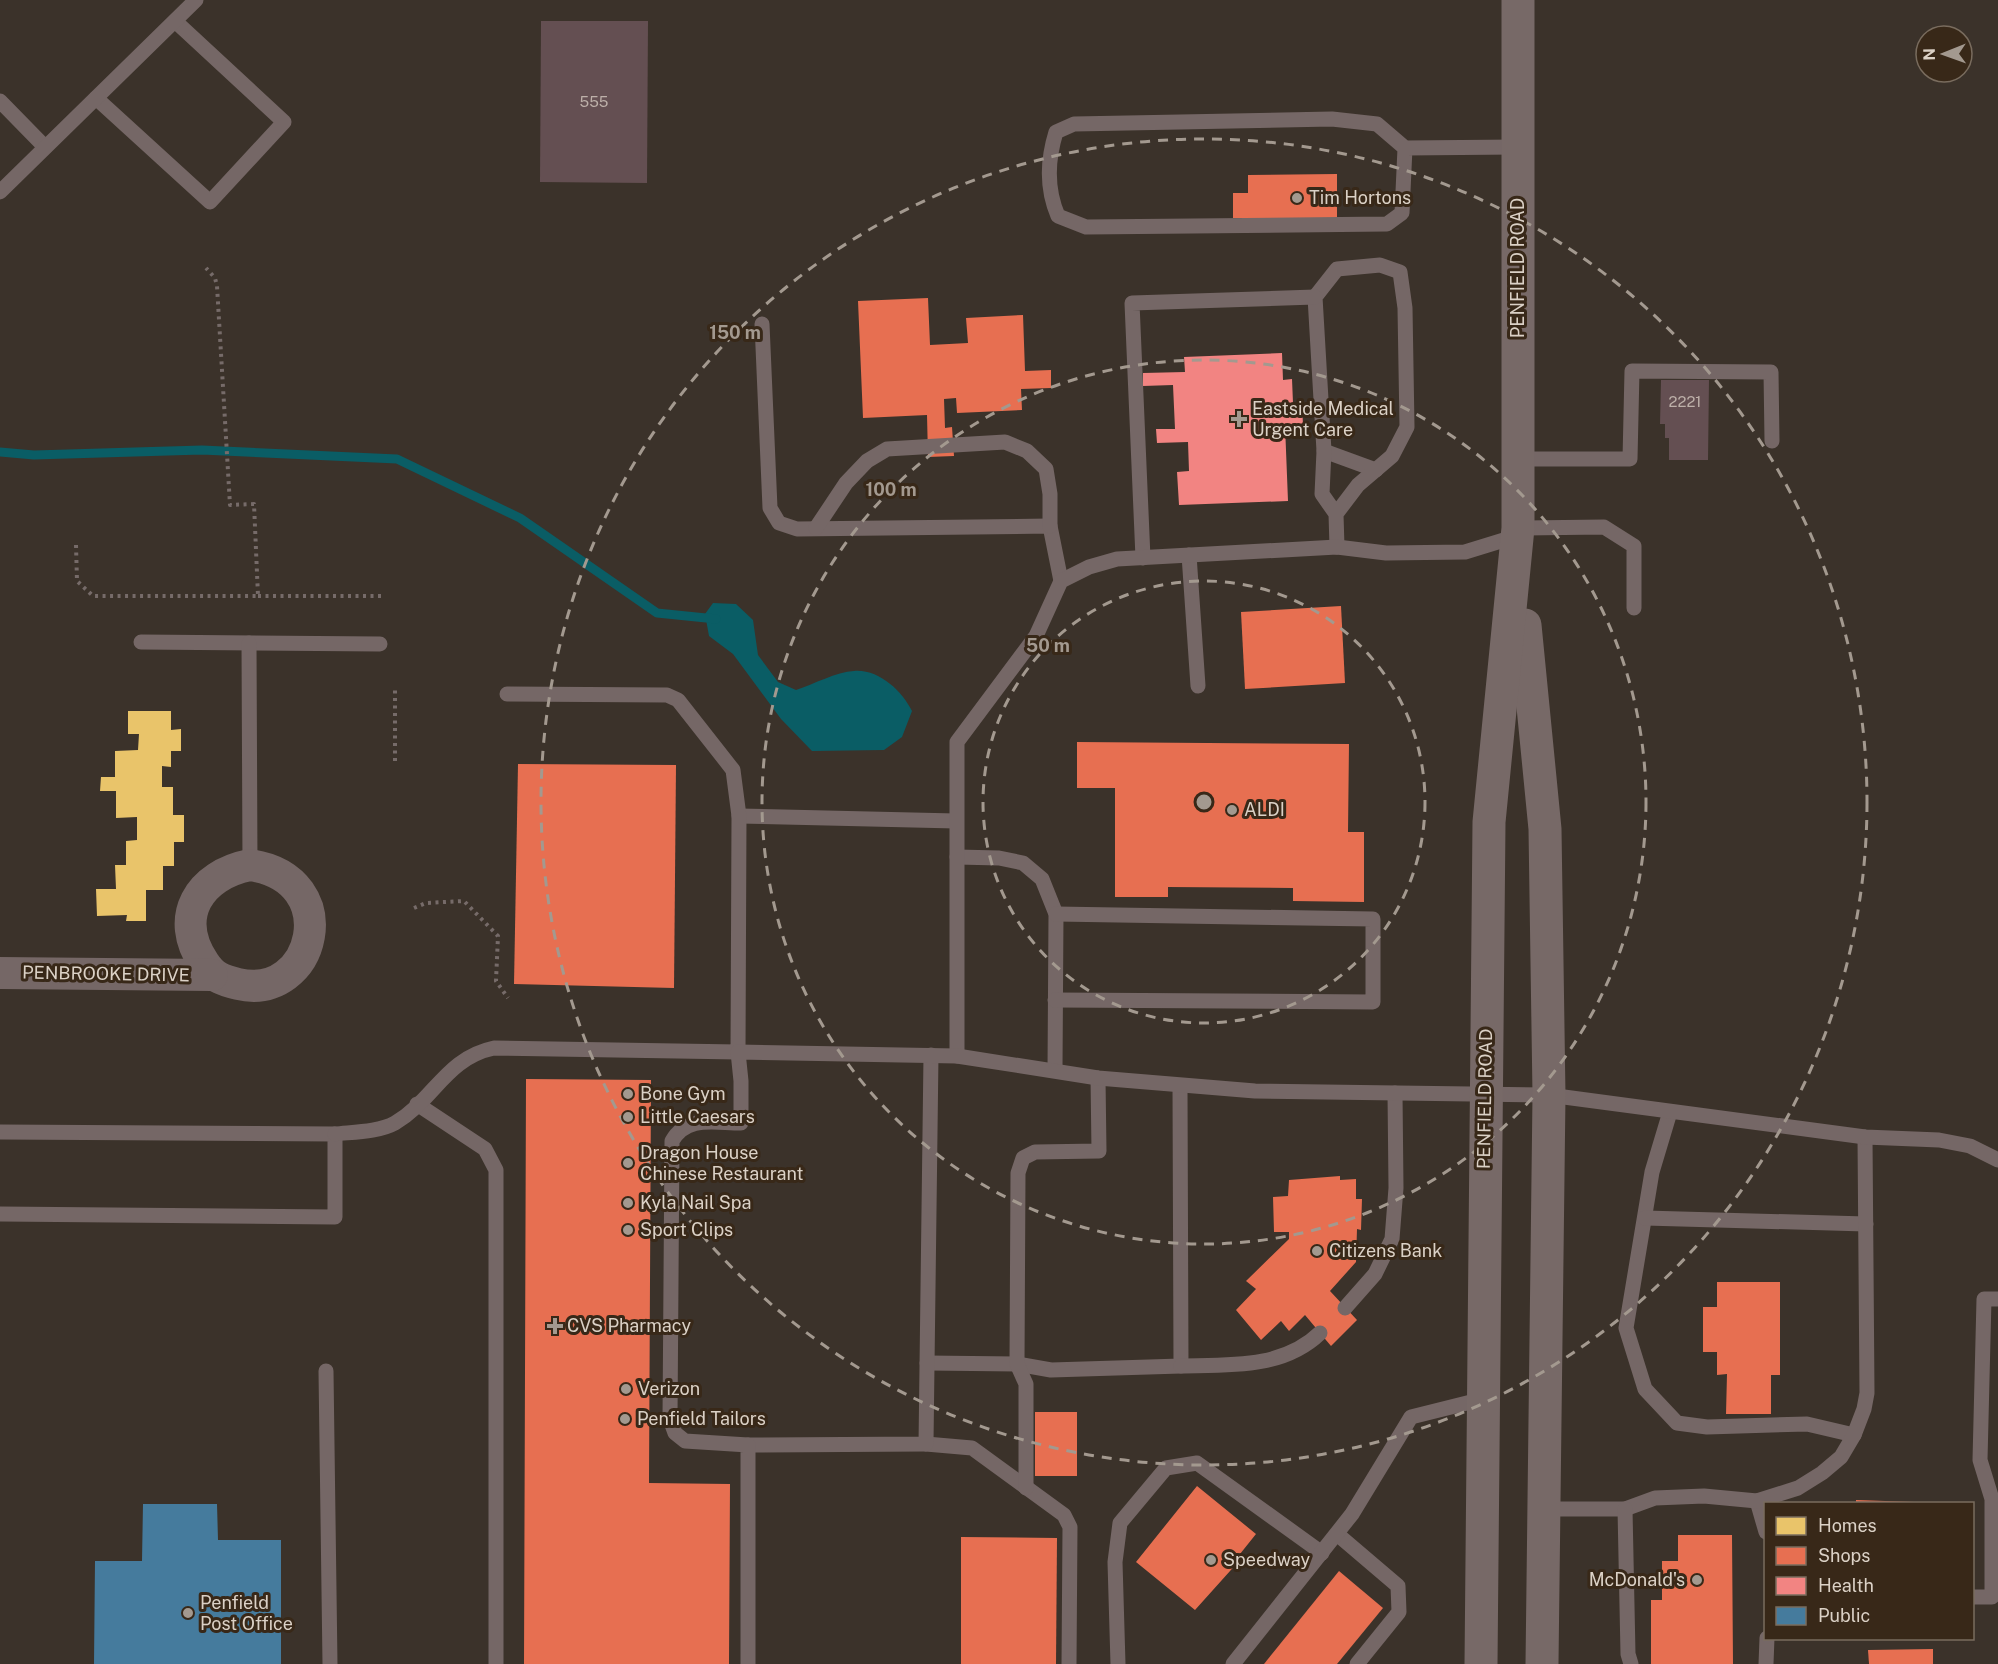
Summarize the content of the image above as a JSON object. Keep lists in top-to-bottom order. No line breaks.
{"streets":{"main road":["PENFIELD ROAD"],"street":["PENBROOKE DRIVE"]},"places":{"other":["Tim Hortons","ALDI","Bone Gym","Little Caesars","Dragon House Chinese Restaurant","Kyla Nail Spa","Sport Clips","Citizens Bank","Verizon","Penfield Tailors","Speedway","McDonald's","Penfield Post Office"],"health":["Eastside Medical Urgent Care","CVS Pharmacy"]},"house_numbers":["555","2221"],"legend":["Homes","Shops","Health","Public"],"north":"left","rings":["150 m","100 m","50 m"]}
